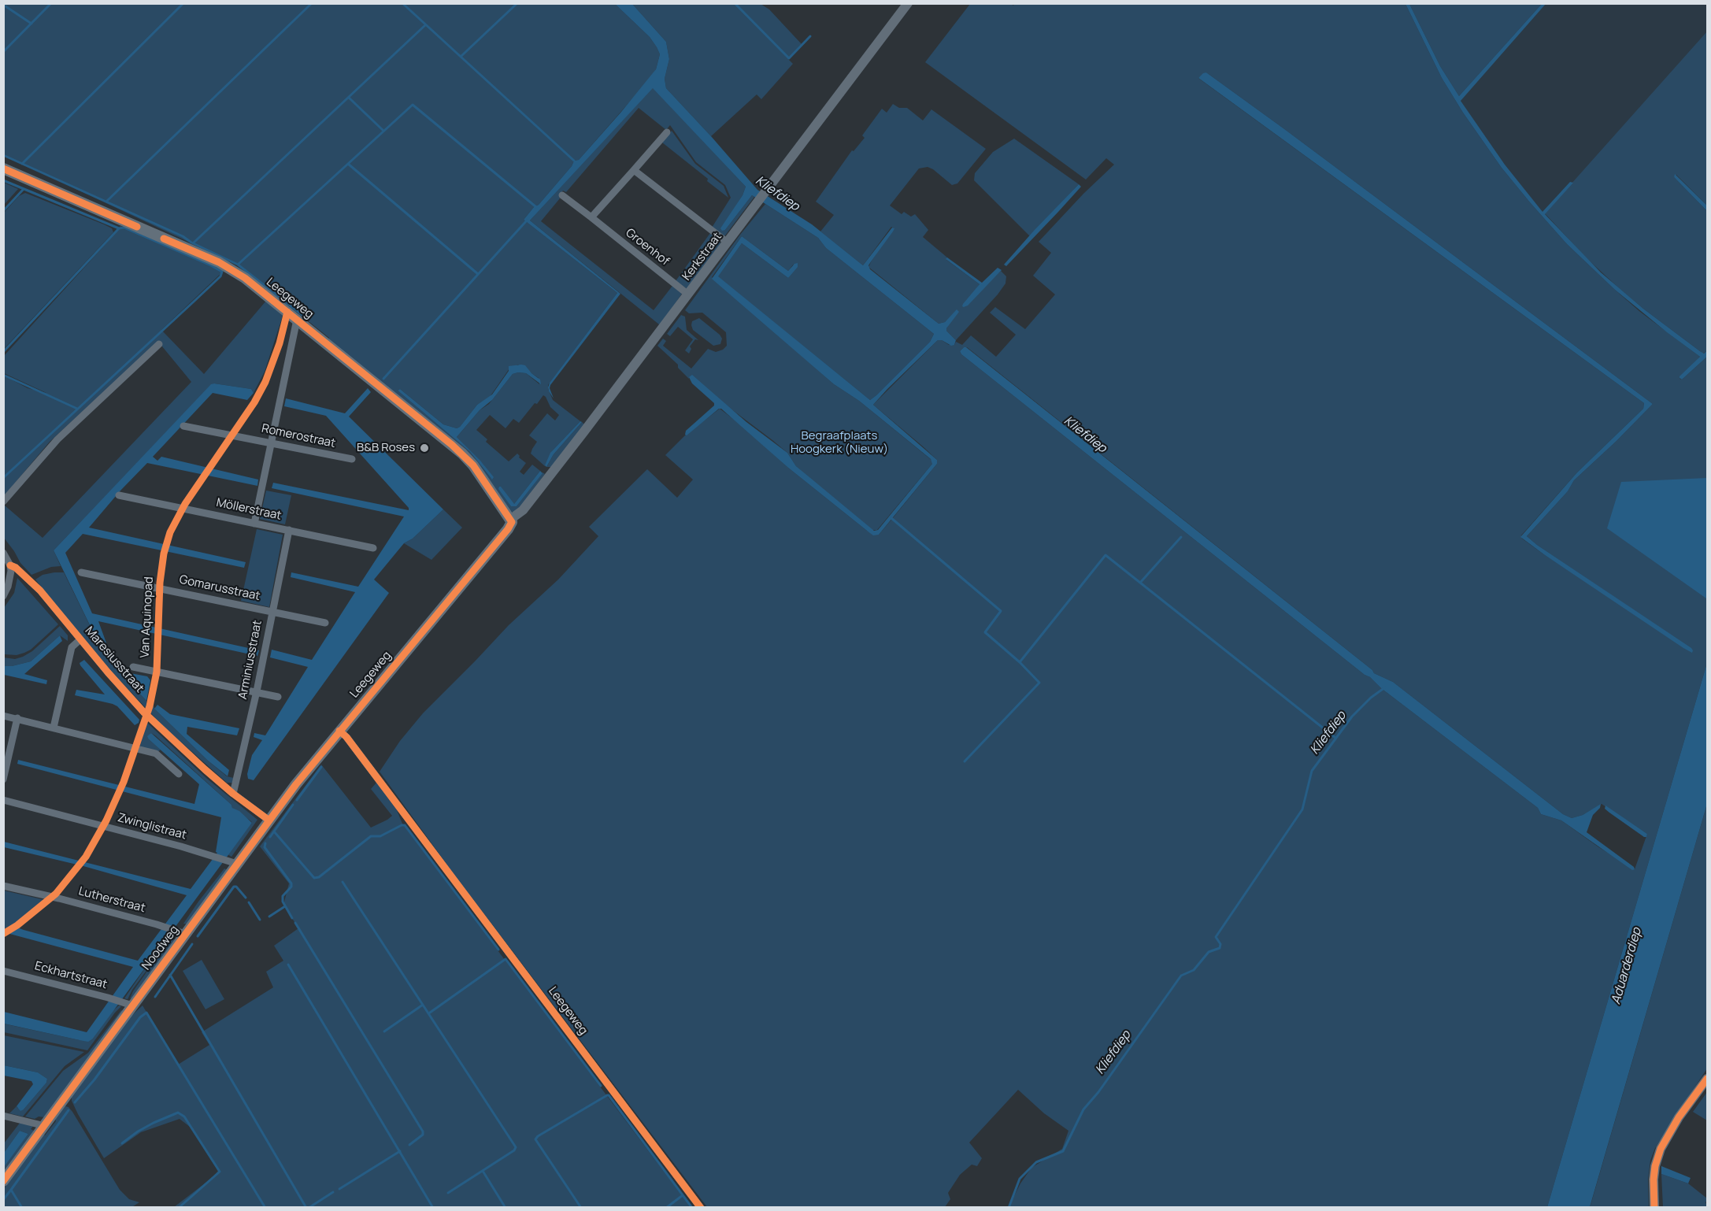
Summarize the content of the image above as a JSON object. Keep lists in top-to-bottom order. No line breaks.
{"streets":{"main road":["Leegeweg","Noodweg"],"street":["Groenhof","Kerkstraat","Romerostraat","Möllerstraat","Gomarusstraat","Maresiusstraat","Arminiusstraat","Zwinglistraat","Lutherstraat","Eckhartstraat"],"cycle path":["Van Aquinopad"]},"crossings":[["Groenhof","Kerkstraat"],["Kerkstraat","Leegeweg"],["Leegeweg","Noodweg"],["Möllerstraat","Arminiusstraat"],["Gomarusstraat","Arminiusstraat"],["Maresiusstraat","Arminiusstraat"],["Maresiusstraat","Noodweg"],["Zwinglistraat","Noodweg"],["Lutherstraat","Noodweg"],["Noodweg","Eckhartstraat"]],"water":["Kliefdiep","Aduarderdiep"],"parks":["Begraafplaats Hoogkerk (Nieuw)"],"places":["B&B Roses"]}
